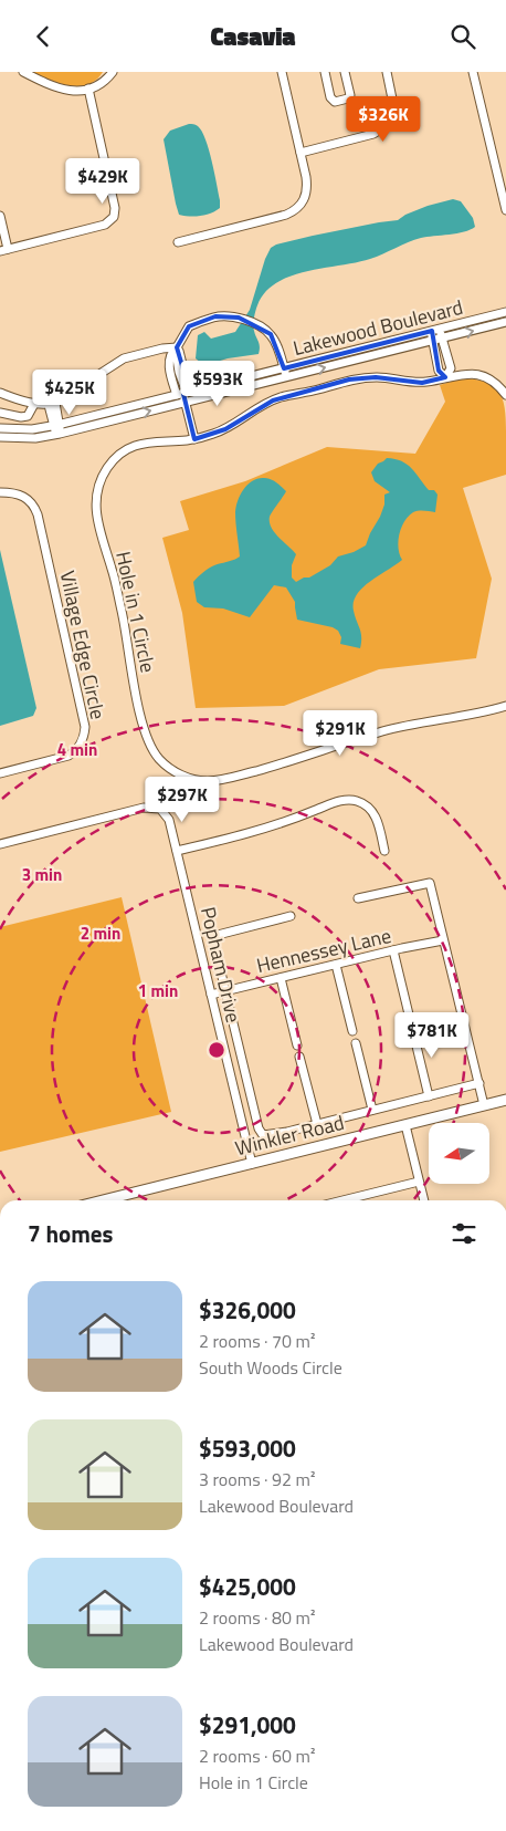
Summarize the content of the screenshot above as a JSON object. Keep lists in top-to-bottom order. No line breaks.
{"streets":{"street":["Lakewood Boulevard","Hole in 1 Circle","Village Edge Circle","Hennessey Lane","Popham Drive","Winkler Road"]},"crossings":[["Hennessey Lane","Popham Drive"],["Popham Drive","Winkler Road"]],"north":"left","page":{"header":"Casavia","price":["$326K","$429K","$593K","$425K","$291K","$297K","$781K"],"heading":"7 homes","list":[{"name":"$326,000","note":"2 rooms · 70 m² · South Woods Circle"},{"name":"$593,000","note":"3 rooms · 92 m² · Lakewood Boulevard"},{"name":"$425,000","note":"2 rooms · 80 m² · Lakewood Boulevard"},{"name":"$291,000","note":"2 rooms · 60 m² · Hole in 1 Circle"}]},"rings":["4 min","3 min","2 min","1 min"]}
